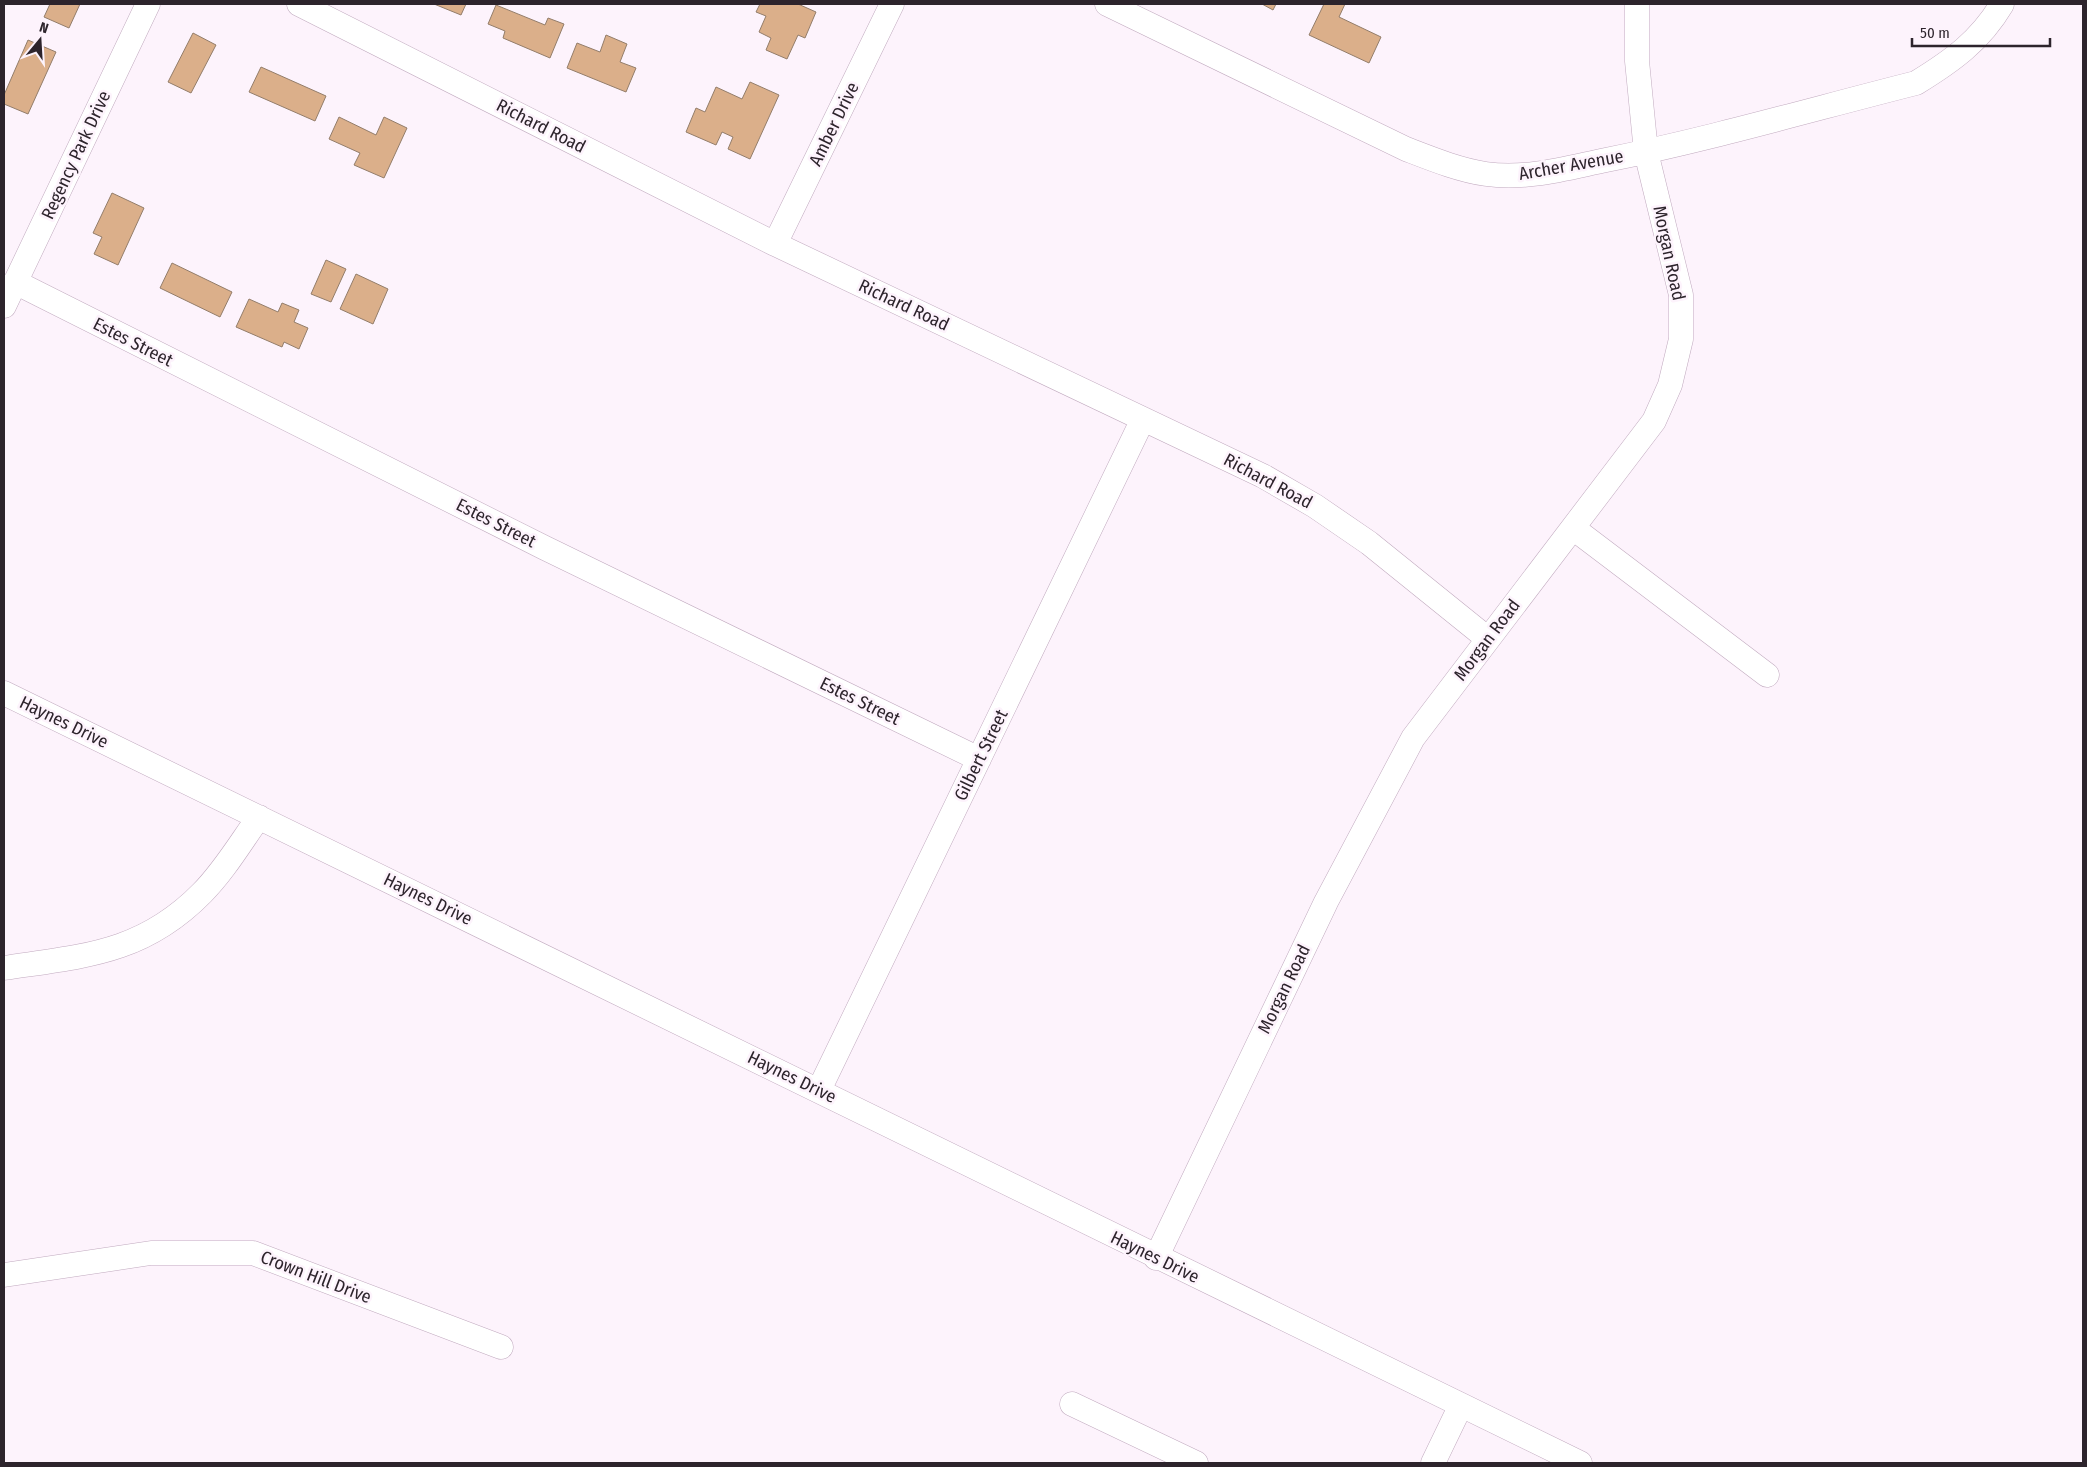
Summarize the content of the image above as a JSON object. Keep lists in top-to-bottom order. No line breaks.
{"streets":{"street":["Amber Drive","Richard Road","Regency Park Drive","Archer Avenue","Morgan Road","Estes Street","Haynes Drive","Gilbert Street","Crown Hill Drive"]},"crossings":[["Amber Drive","Richard Road"],["Richard Road","Morgan Road"],["Richard Road","Gilbert Street"],["Regency Park Drive","Estes Street"],["Archer Avenue","Morgan Road"],["Morgan Road","Haynes Drive"],["Estes Street","Gilbert Street"],["Haynes Drive","Gilbert Street"]],"scale_bar":"50 m","north":"top"}
